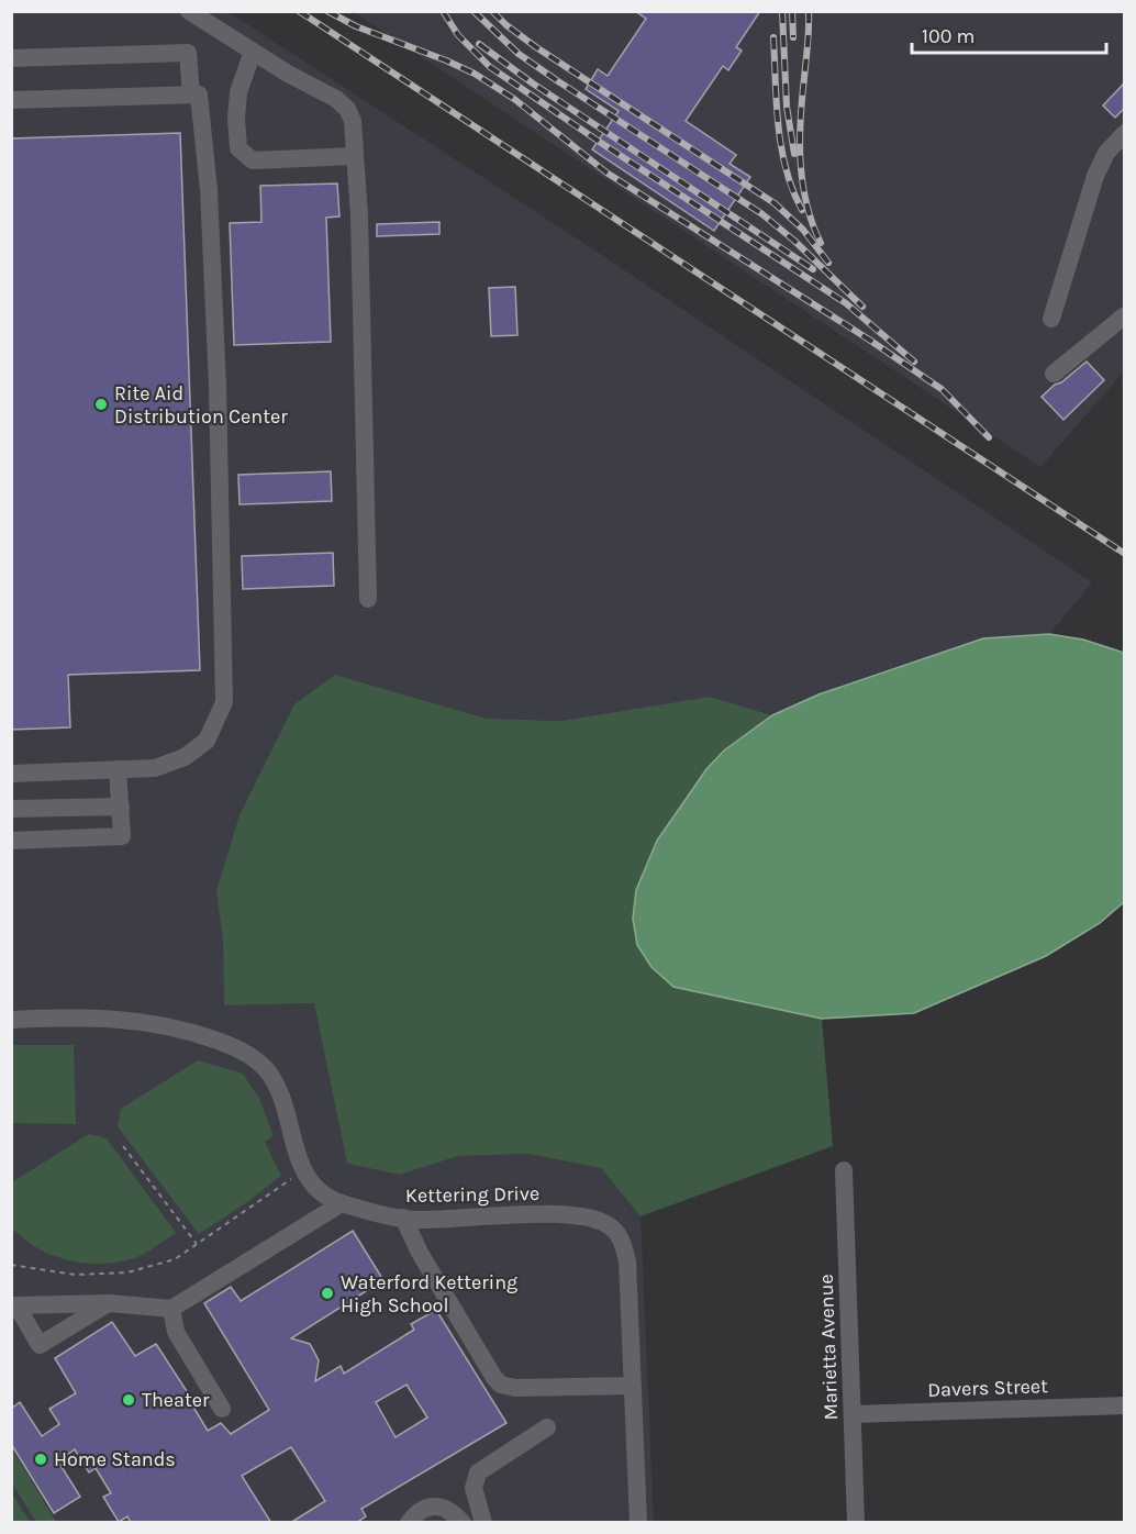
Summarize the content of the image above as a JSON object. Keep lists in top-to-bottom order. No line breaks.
{"streets":{"street":["Kettering Drive","Marietta Avenue","Davers Street"]},"crossings":[["Marietta Avenue","Davers Street"]],"places":["Rite Aid Distribution Center","Waterford Kettering High School","Theater","Home Stands"],"scale_bar":"100 m"}
